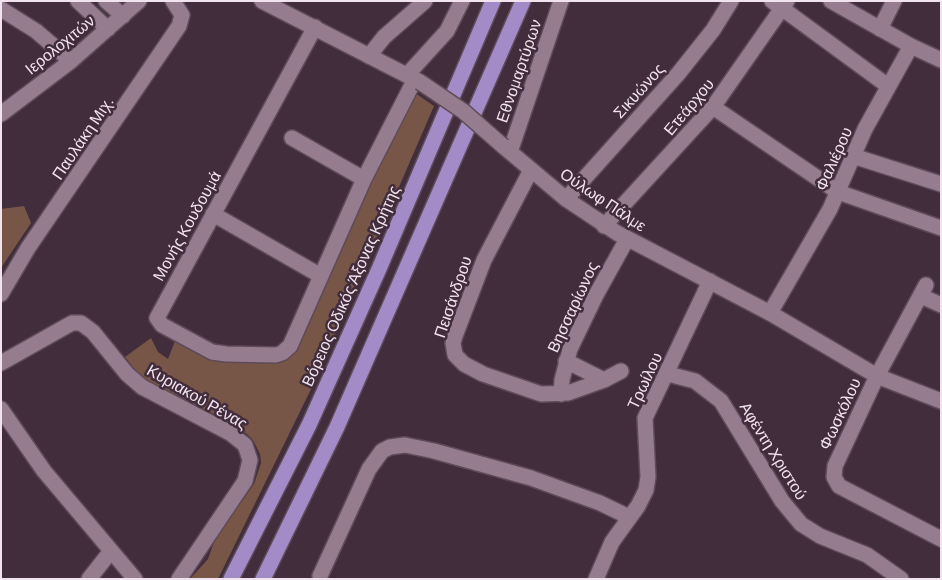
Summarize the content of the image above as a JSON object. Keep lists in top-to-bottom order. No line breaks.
{"streets":{"highway":["Βόρειος Οδικός Άξονας Κρήτης"],"street":["Ιερολοχιτών","Εθνομαρτύρων","Σικυώνος","Ετεάρχου","Παυλάκη Μιχ.","Φαλιέρου","Ούλωφ Πάλμε","Μονής Κουδουμά","Πεισάνδρου","Βησσαρίωνος","Τρωίλου","Κυριακού Ρένας","Φωσκόλου","Αφέντη Χριστού"]},"crossings":[["Εθνομαρτύρων","Ούλωφ Πάλμε"],["Σικυώνος","Ούλωφ Πάλμε"],["Ετεάρχου","Ούλωφ Πάλμε"],["Φαλιέρου","Ούλωφ Πάλμε"],["Ούλωφ Πάλμε","Μονής Κουδουμά"],["Ούλωφ Πάλμε","Πεισάνδρου"],["Ούλωφ Πάλμε","Βησσαρίωνος"],["Ούλωφ Πάλμε","Τρωίλου"],["Ούλωφ Πάλμε","Φωσκόλου"],["Πεισάνδρου","Βησσαρίωνος"],["Τρωίλου","Αφέντη Χριστού"]]}
